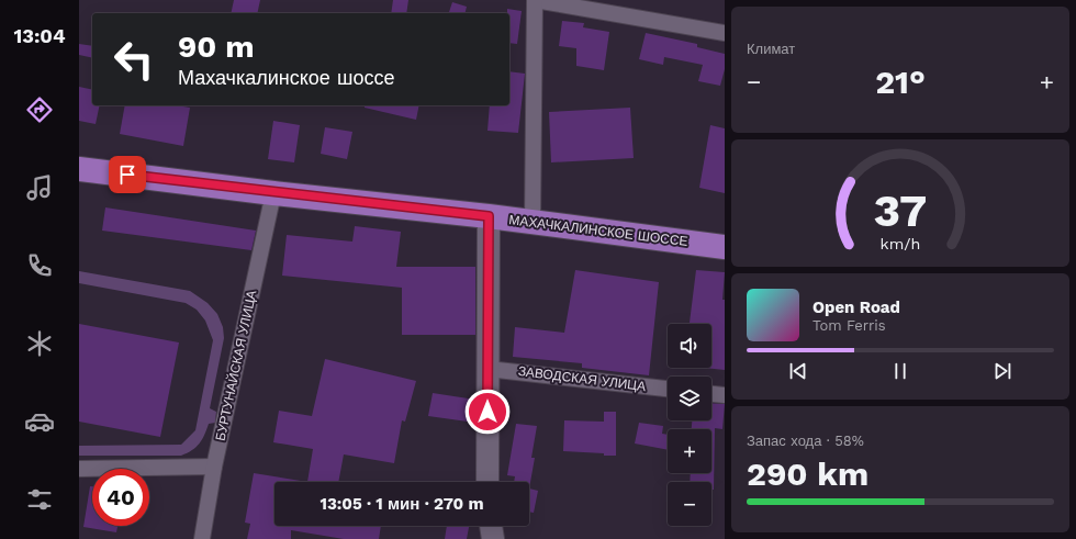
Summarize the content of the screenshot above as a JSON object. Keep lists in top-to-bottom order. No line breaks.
{"streets":{"highway":["МАХАЧКАЛИНСКОЕ ШОССЕ"],"street":["БУРТУНАЙСКАЯ УЛИЦА","ЗАВОДСКАЯ УЛИЦА"]},"crossings":[["МАХАЧКАЛИНСКОЕ ШОССЕ","БУРТУНАЙСКАЯ УЛИЦА"]],"page":{"tabs":"13:04","tile":["Климат",["Запас хода · 58%","290 km"]],"turn":["90 m","Махачкалинское шоссе"],"heat":["−","21°","+"],"song":["Open Road","Tom Ferris"],"map_buttons":["+","−"],"limit":"40","trip":"13:05 · 1 мин · 270 m","gauge":["37","km/h"]}}
